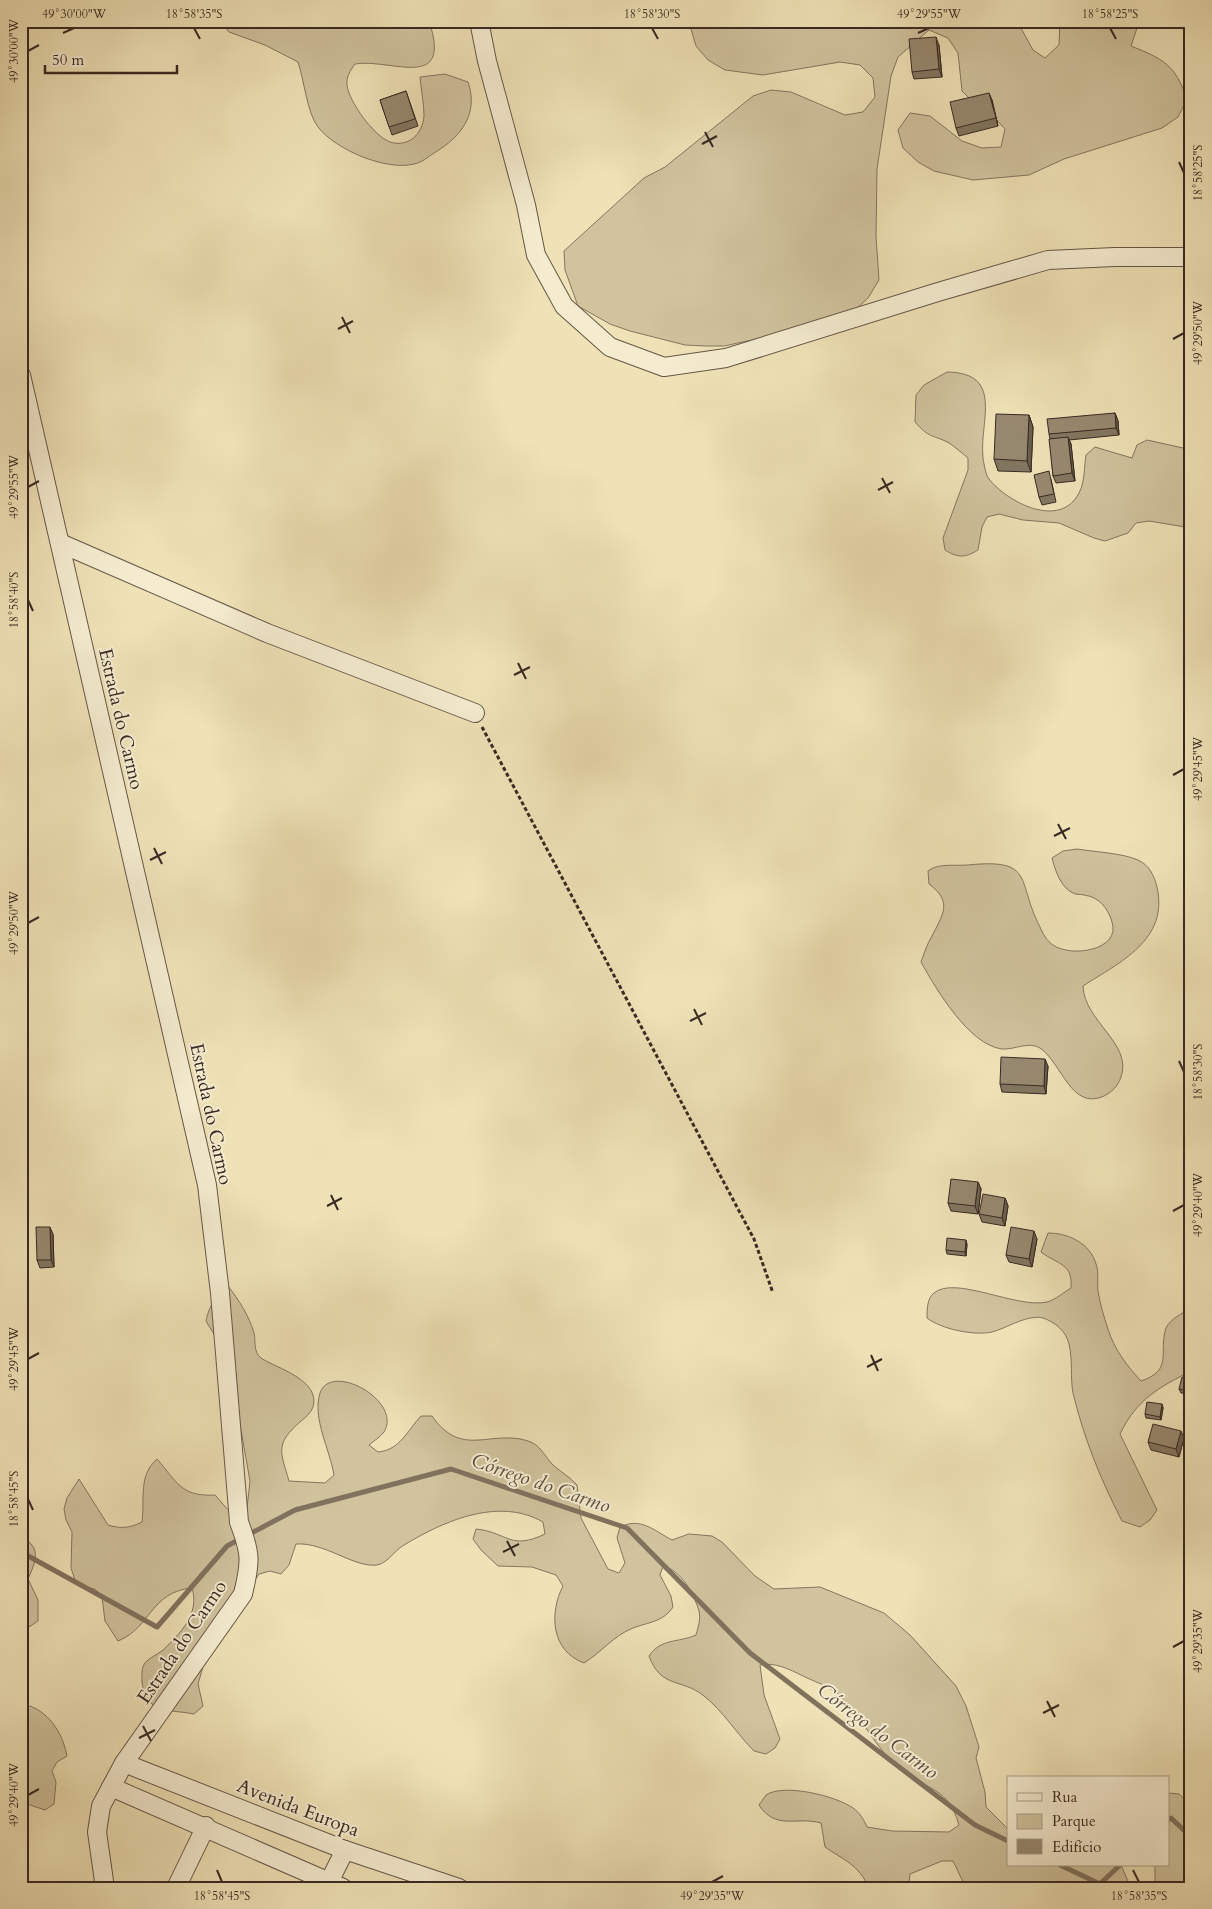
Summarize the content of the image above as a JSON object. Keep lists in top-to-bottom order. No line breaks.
{"streets":{"street":["Estrada do Carmo","Avenida Europa"]},"crossings":[["Estrada do Carmo","Avenida Europa"]],"water":["Córrego do Carmo"],"legend":["Rua","Parque","Edifício"],"scale_bar":"50 m","coordinates":["49°30'00\"W","18°58'35\"S","18°58'30\"S","49°29'55\"W","18°58'25\"S","49°29'50\"W","18°58'40\"S","49°29'45\"W","49°29'40\"W","18°58'45\"S","49°29'35\"W"]}
